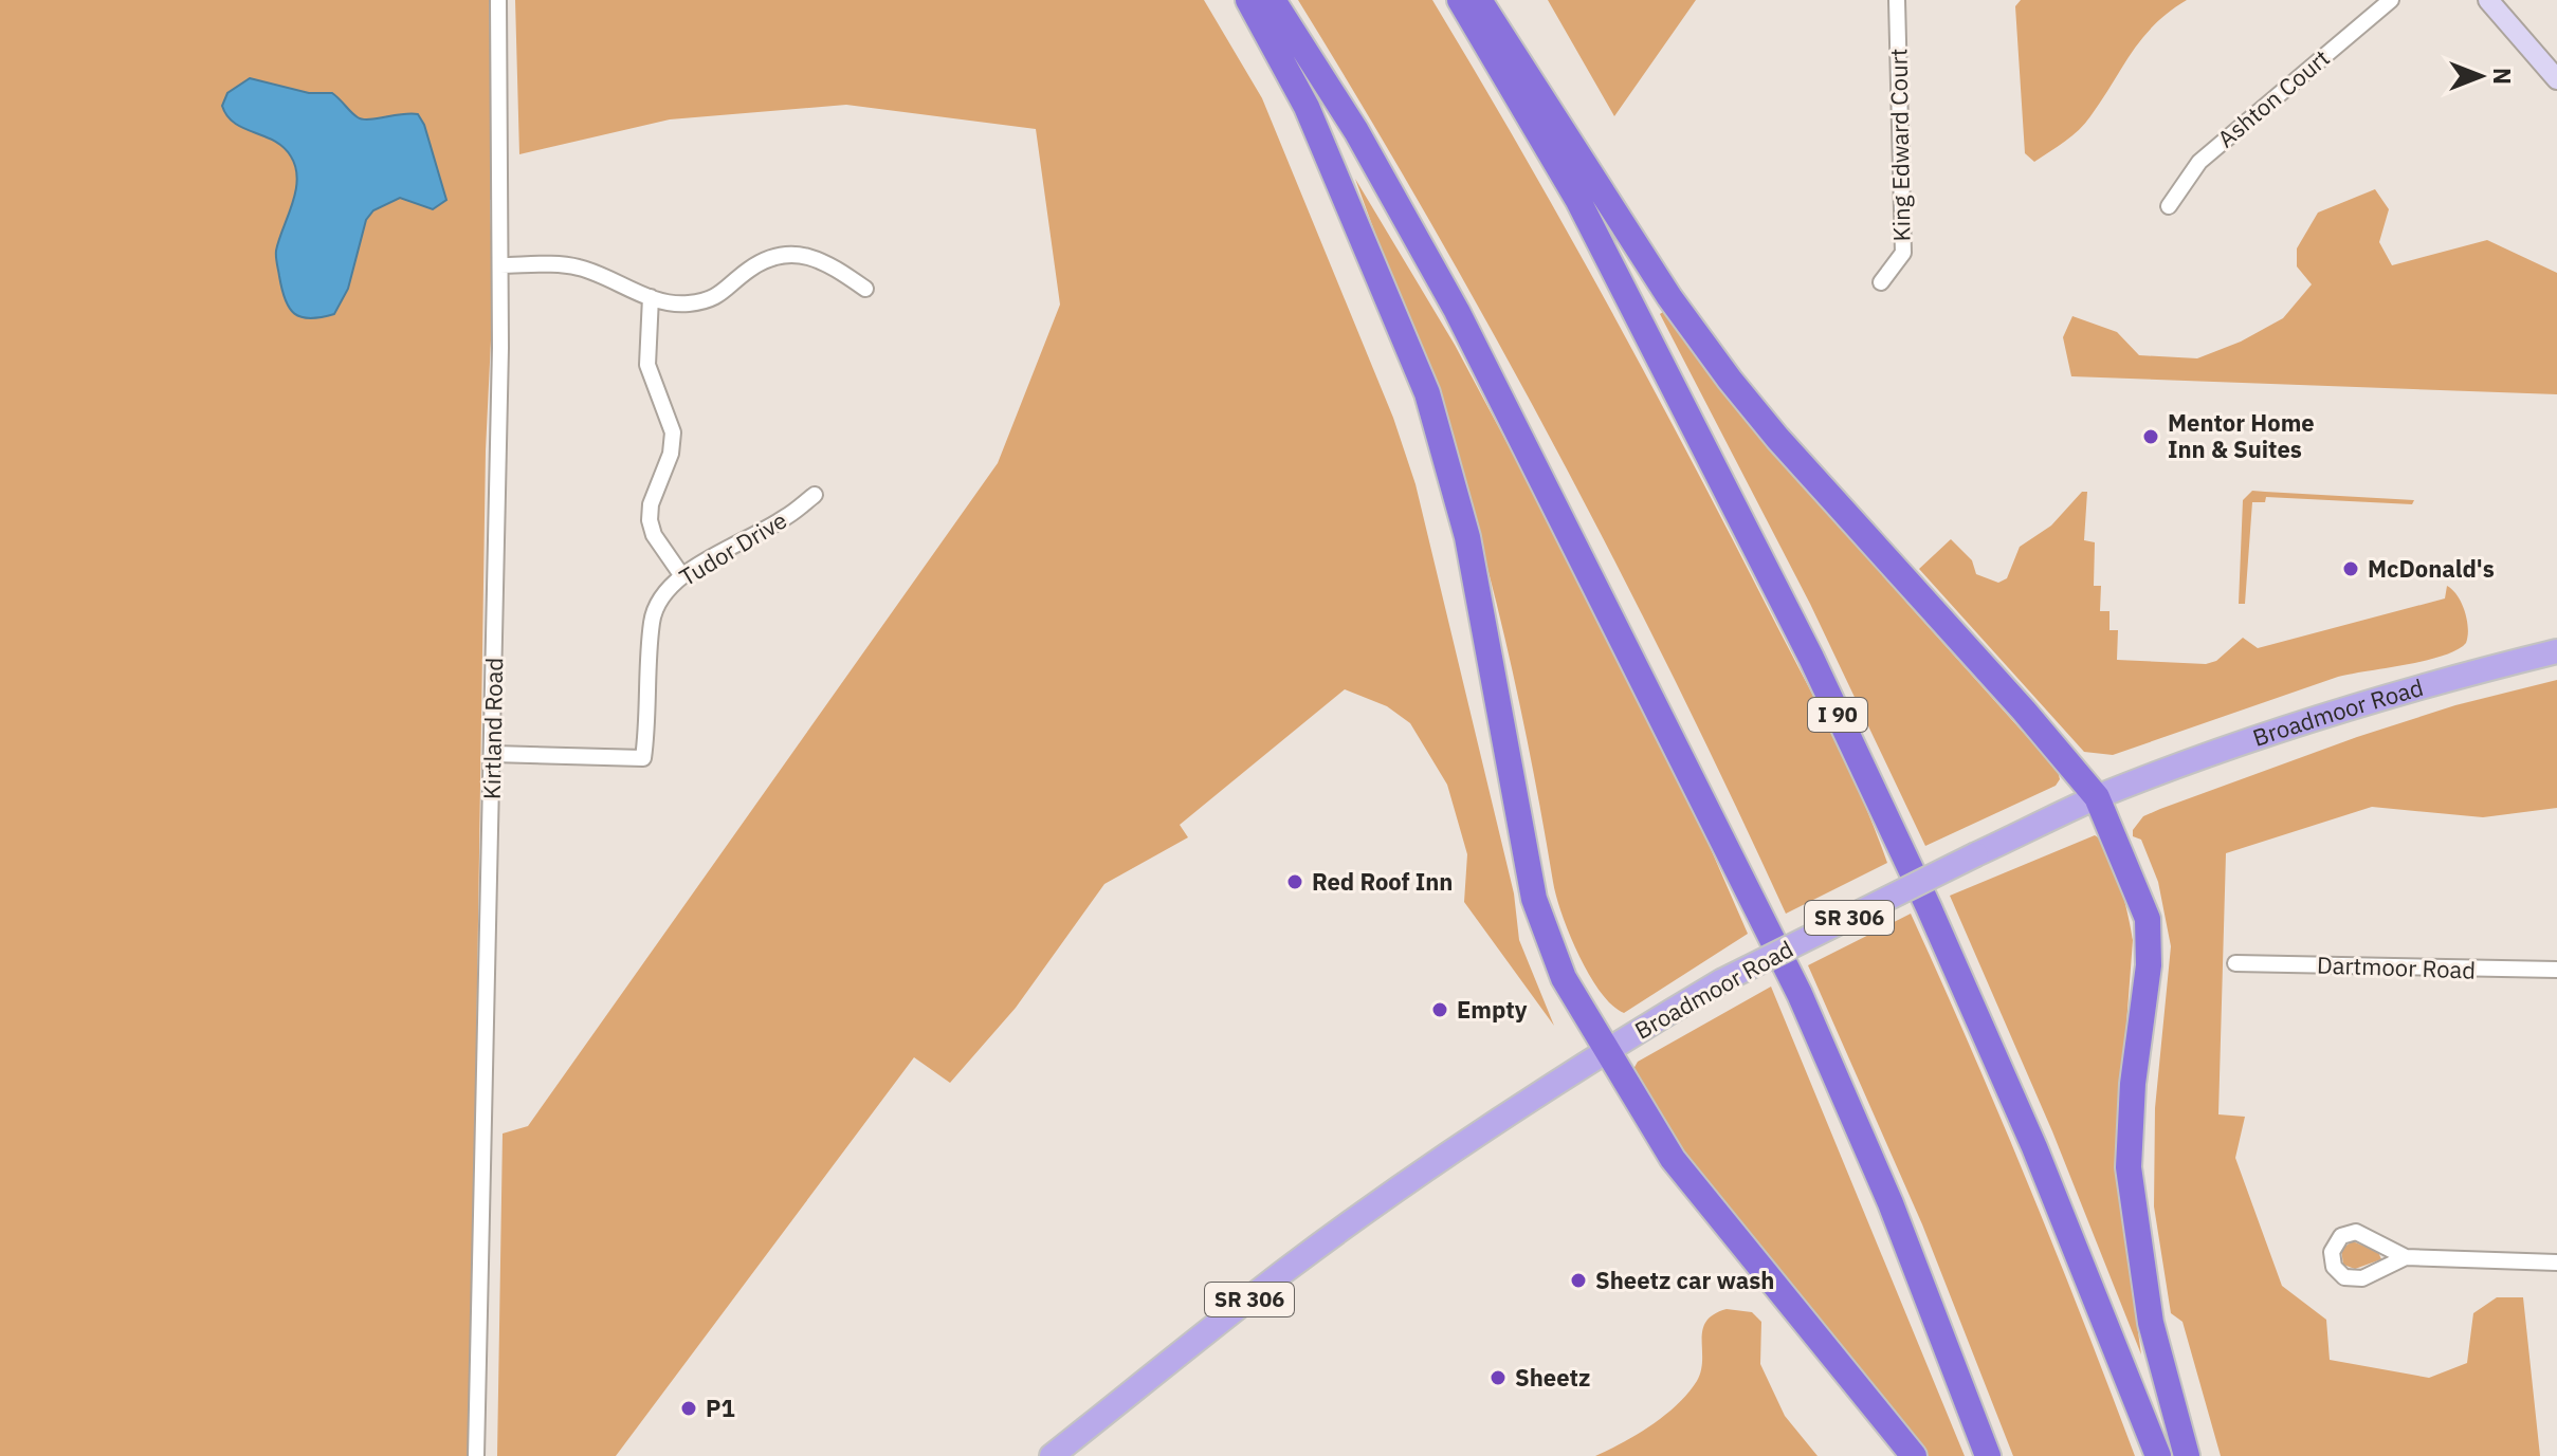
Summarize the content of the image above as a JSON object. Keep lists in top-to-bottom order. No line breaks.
{"streets":{"highway":["I 90"],"main road":["Broadmoor Road","SR 306"],"street":["Ashton Court","King Edward Court","Tudor Drive","Kirtland Road","Dartmoor Road"]},"crossings":[["Tudor Drive","Kirtland Road"]],"places":["Mentor Home Inn & Suites","McDonald's","Red Roof Inn","Empty","Sheetz car wash","Sheetz","P1"],"north":"right"}
